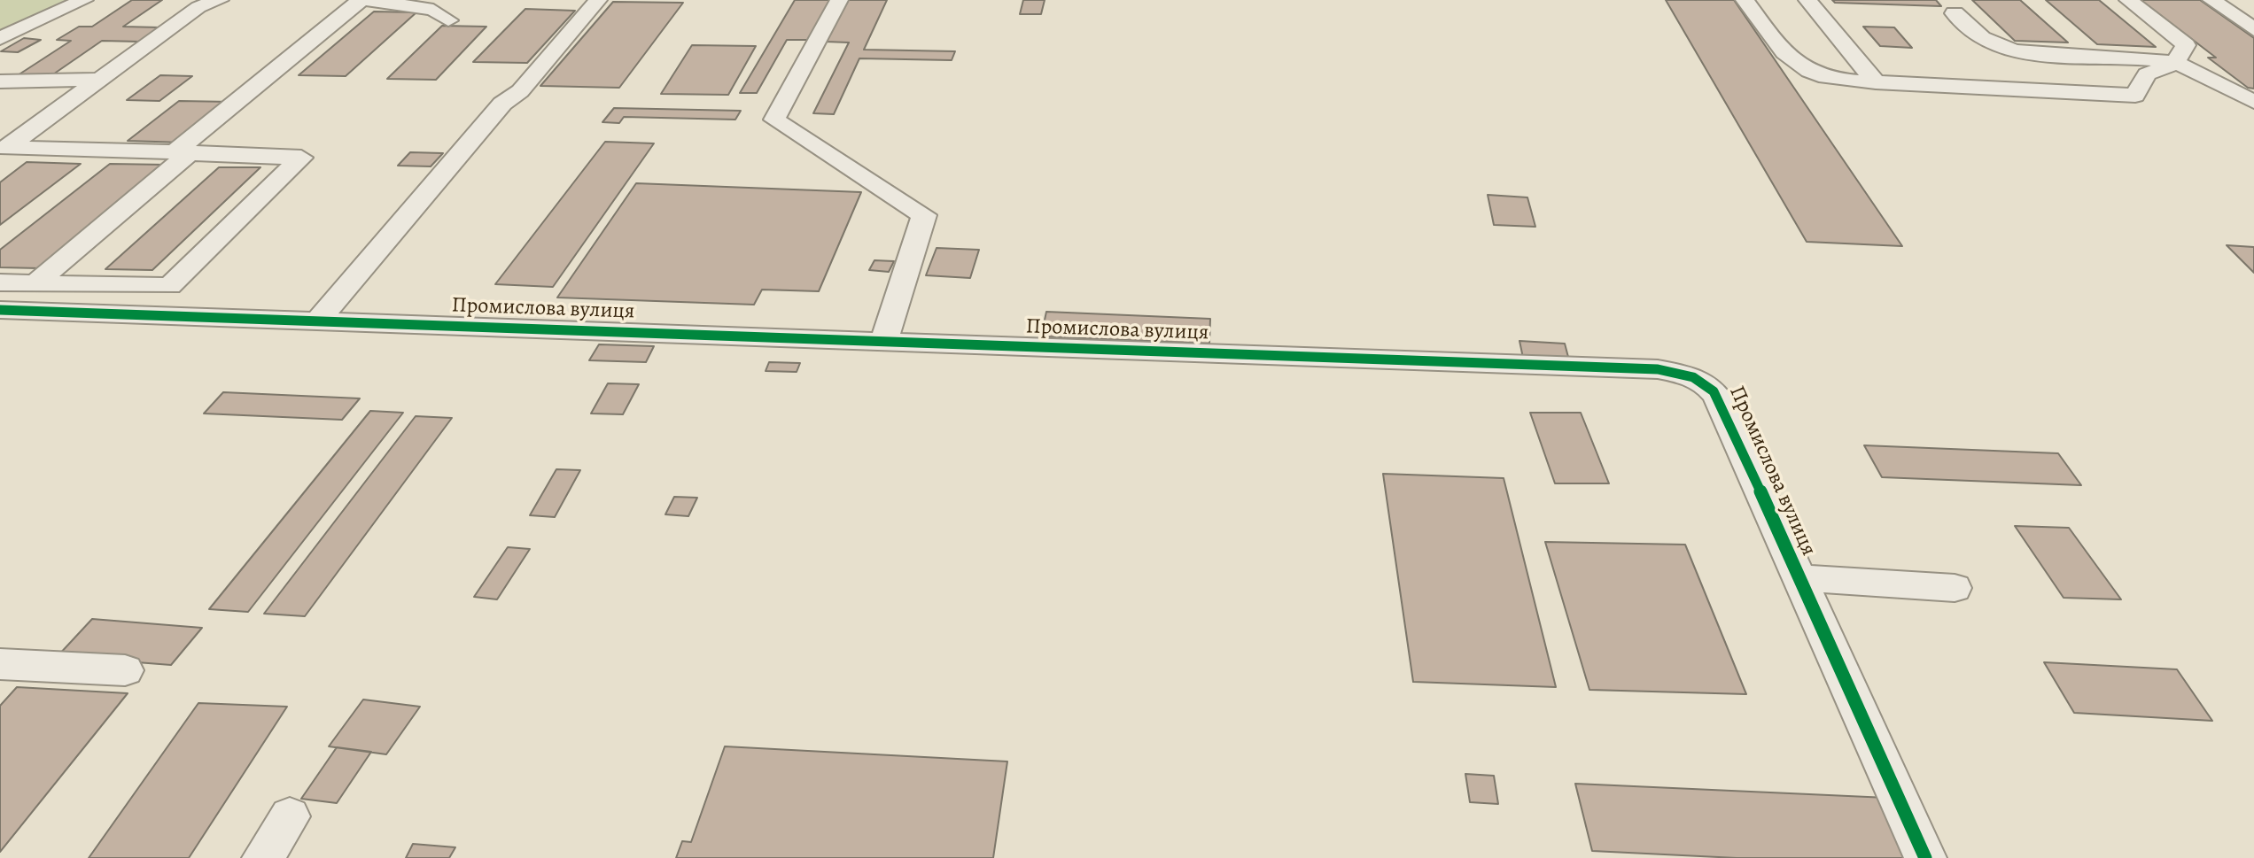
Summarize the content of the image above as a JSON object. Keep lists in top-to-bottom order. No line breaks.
{"streets":{"street":["Промислова вулиця"]}}
